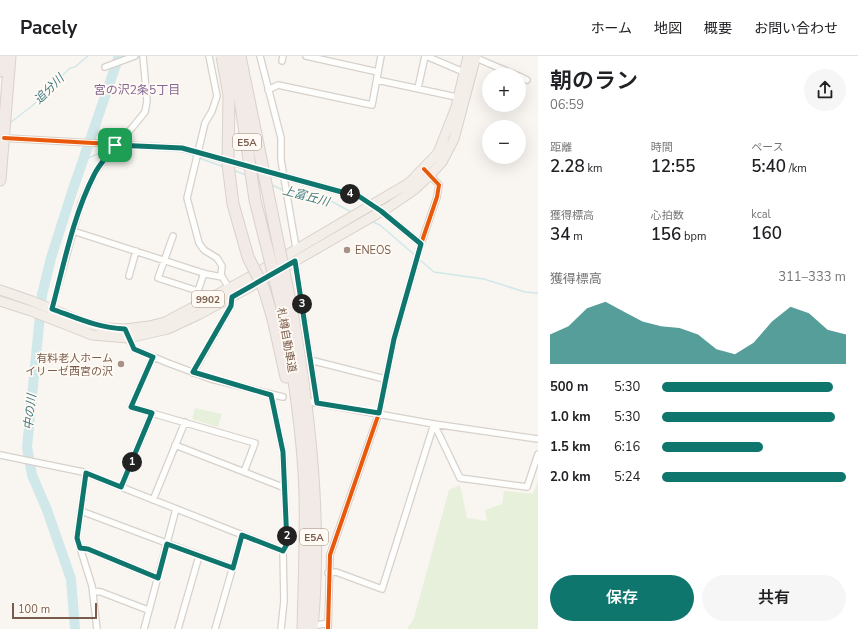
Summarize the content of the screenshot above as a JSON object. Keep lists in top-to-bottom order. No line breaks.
{"streets":{"highway":["E5A","札樽自動車道"],"main road":["9902"]},"districts":["宮の沢2条5丁目"],"water":["追分川","上富丘川","中の川"],"places":["ENEOS","有料老人ホーム イリーゼ西宮の沢"],"scale_bar":"100 m","page":{"header":"Pacely","nav":["ホーム","地図","概要","お問い合わせ"],"heading":["朝のラン","06:59"],"map_buttons":["+","−"],"stats":[["距離","2.28 km"],["時間","12:55"],["ペース","5:40 /km"],["獲得標高","34 m"],["心拍数","156 bpm"],["kcal","160"]],"pins":["4","3","1","2"],"chart":["獲得標高","311–333 m"],"list":[{"name":"500 m","note":"5:30"},{"name":"1.0 km","note":"5:30"},{"name":"1.5 km","note":"6:16"},{"name":"2.0 km","note":"5:24"}],"buttons":["保存","共有"],"scale":"100 m"}}
